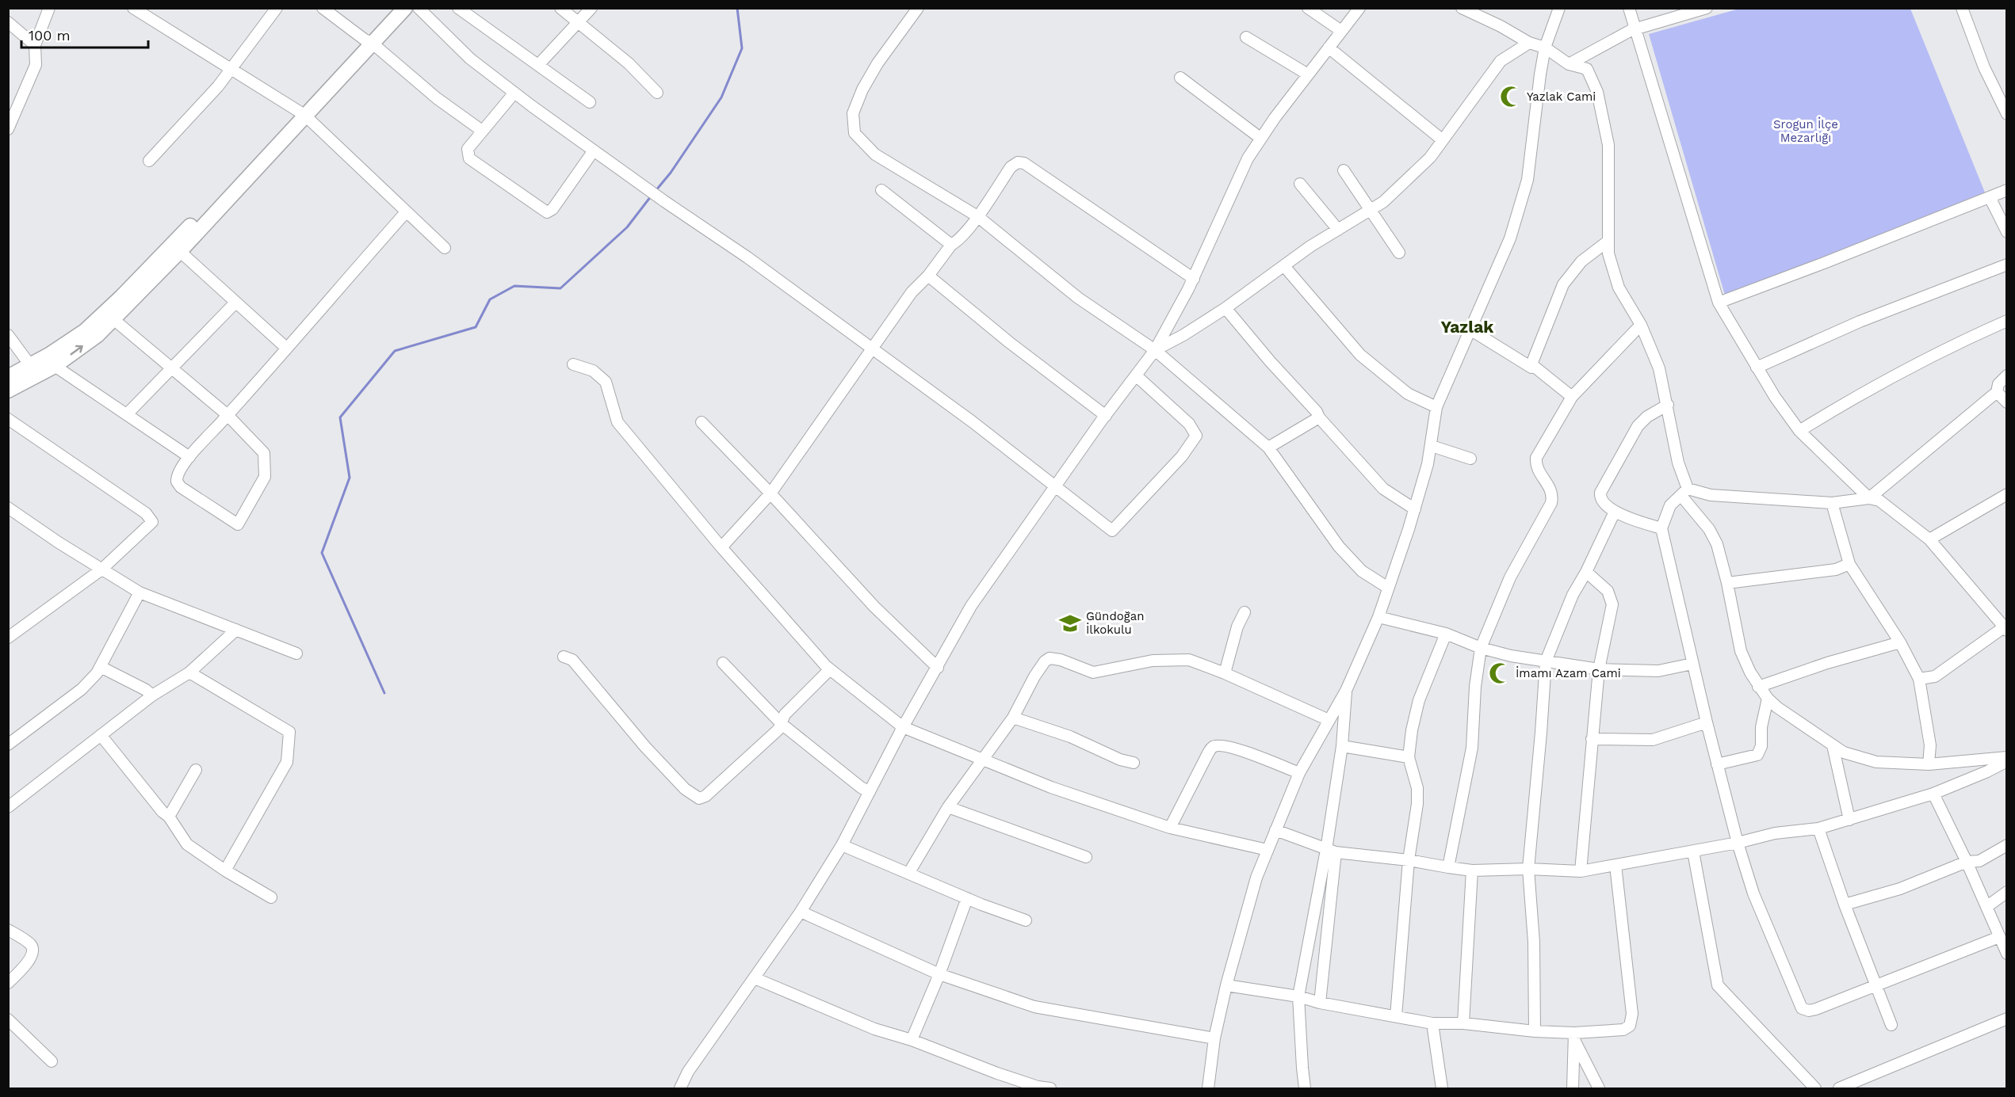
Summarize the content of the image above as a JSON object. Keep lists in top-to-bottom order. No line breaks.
{"districts":["Yazlak"],"parks":["Srogun İlçe Mezarlığı"],"places":{"mosque":["Yazlak Cami","İmamı Azam Cami"],"school or university":["Gündoğan İlkokulu"]},"scale_bar":"100 m"}
